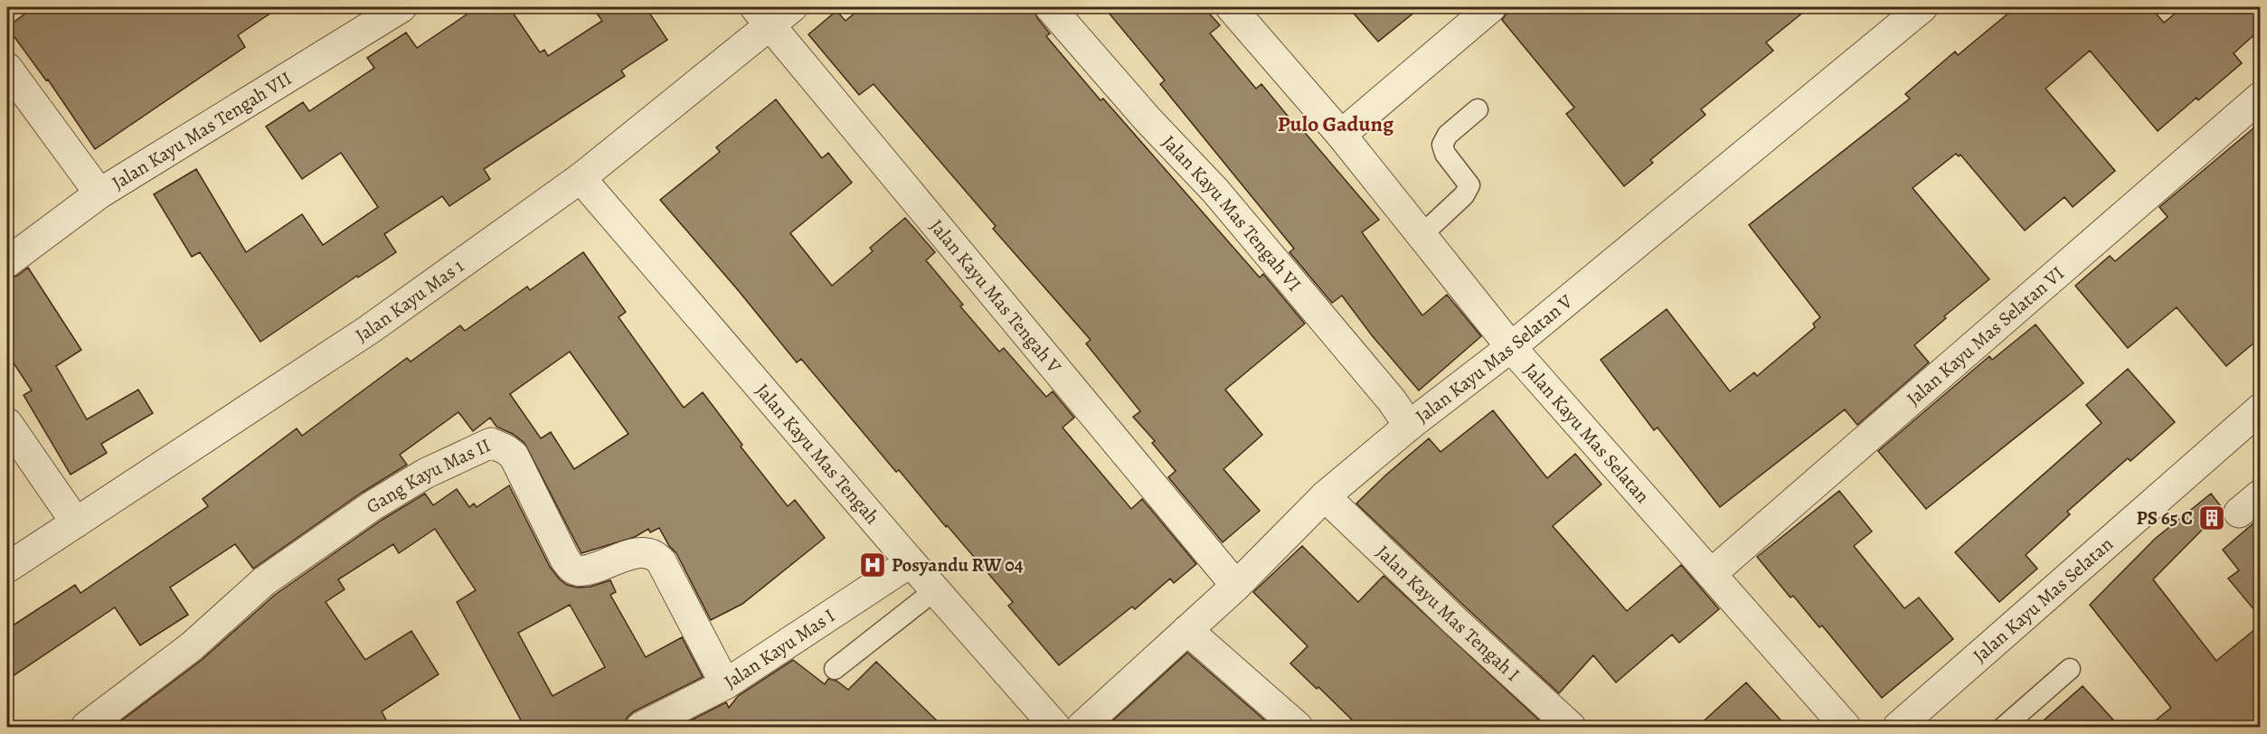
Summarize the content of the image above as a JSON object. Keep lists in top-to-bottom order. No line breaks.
{"streets":{"street":["Jalan Kayu Mas Tengah VII","Jalan Kayu Mas Tengah VI","Jalan Kayu Mas Tengah V","Jalan Kayu Mas 1","Jalan Kayu Mas Selatan VI","Jalan Kayu Mas Selatan V","Jalan Kayu Mas Selatan","Jalan Kayu Mas Tengah","Gang Kayu Mas II","Jalan Kayu Mas Tengah I","Jalan Kayu Mas I"]},"crossings":[["Jalan Kayu Mas Tengah VI","Jalan Kayu Mas Selatan V"],["Jalan Kayu Mas Tengah V","Jalan Kayu Mas 1"],["Jalan Kayu Mas Tengah V","Jalan Kayu Mas Selatan V"],["Jalan Kayu Mas 1","Jalan Kayu Mas Tengah"],["Jalan Kayu Mas Selatan VI","Jalan Kayu Mas Selatan"],["Jalan Kayu Mas Selatan V","Jalan Kayu Mas Selatan"],["Jalan Kayu Mas Selatan V","Jalan Kayu Mas Tengah I"],["Jalan Kayu Mas Tengah","Jalan Kayu Mas I"],["Gang Kayu Mas II","Jalan Kayu Mas I"]],"districts":["Pulo Gadung"],"places":{"building":["PS 65 C"],"hospital":["Posyandu RW 04"]}}
